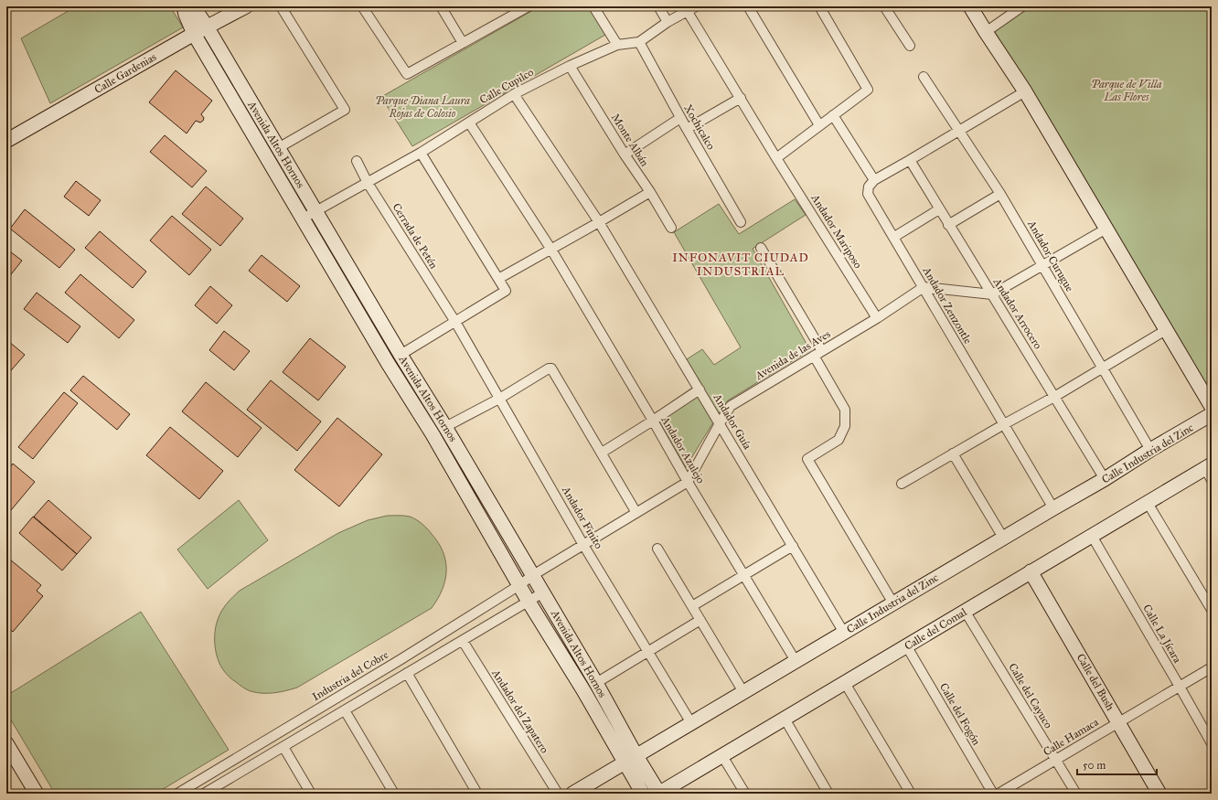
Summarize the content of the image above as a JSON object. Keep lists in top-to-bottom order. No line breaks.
{"streets":{"street":["Calle Gardenias","Calle Cupilco","Xochicalco","Monte Albán","Avenida Altos Hornos","Andador Mariposo","Cerrada de Petén","Andador Curugue","Andador Zenzontle","Andador Arrocero","Avenida de las Aves","Andador Guía","Andador Azulejo","Calle Industria del Zinc","Andador Finito","Calle del Comal","Calle La Jícara","Industria del Cobre","Calle del Bush","Calle del Cayuco","Andador del Zapatero","Calle del Fogón","Calle Hamaca"]},"crossings":[["Calle Gardenias","Avenida Altos Hornos"],["Calle Cupilco","Xochicalco"],["Calle Cupilco","Monte Albán"],["Calle Cupilco","Avenida Altos Hornos"],["Calle Cupilco","Andador Mariposo"],["Calle Cupilco","Cerrada de Petén"],["Calle Cupilco","Andador Guía"],["Calle Cupilco","Andador Azulejo"],["Avenida Altos Hornos","Calle Industria del Zinc"],["Avenida Altos Hornos","Calle del Comal"],["Avenida Altos Hornos","Industria del Cobre"],["Andador Mariposo","Avenida de las Aves"],["Cerrada de Petén","Andador Finito"],["Andador Curugue","Calle Industria del Zinc"],["Andador Zenzontle","Avenida de las Aves"],["Andador Zenzontle","Calle Industria del Zinc"],["Andador Arrocero","Calle Industria del Zinc"],["Avenida de las Aves","Andador Guía"],["Avenida de las Aves","Andador Azulejo"],["Andador Guía","Calle Industria del Zinc"],["Andador Azulejo","Calle Industria del Zinc"],["Calle Industria del Zinc","Andador Finito"],["Calle del Comal","Calle La Jícara"],["Calle del Comal","Calle del Bush"],["Calle del Comal","Calle del Cayuco"],["Calle del Comal","Calle del Fogón"],["Calle La Jícara","Calle Hamaca"],["Calle del Bush","Calle Hamaca"],["Calle del Cayuco","Calle Hamaca"]],"districts":["INFONAVIT CIUDAD INDUSTRIAL"],"parks":["Parque de Villa Las Flores","Parque Diana Laura Rojas de Colosio"],"scale_bar":"50 m"}
